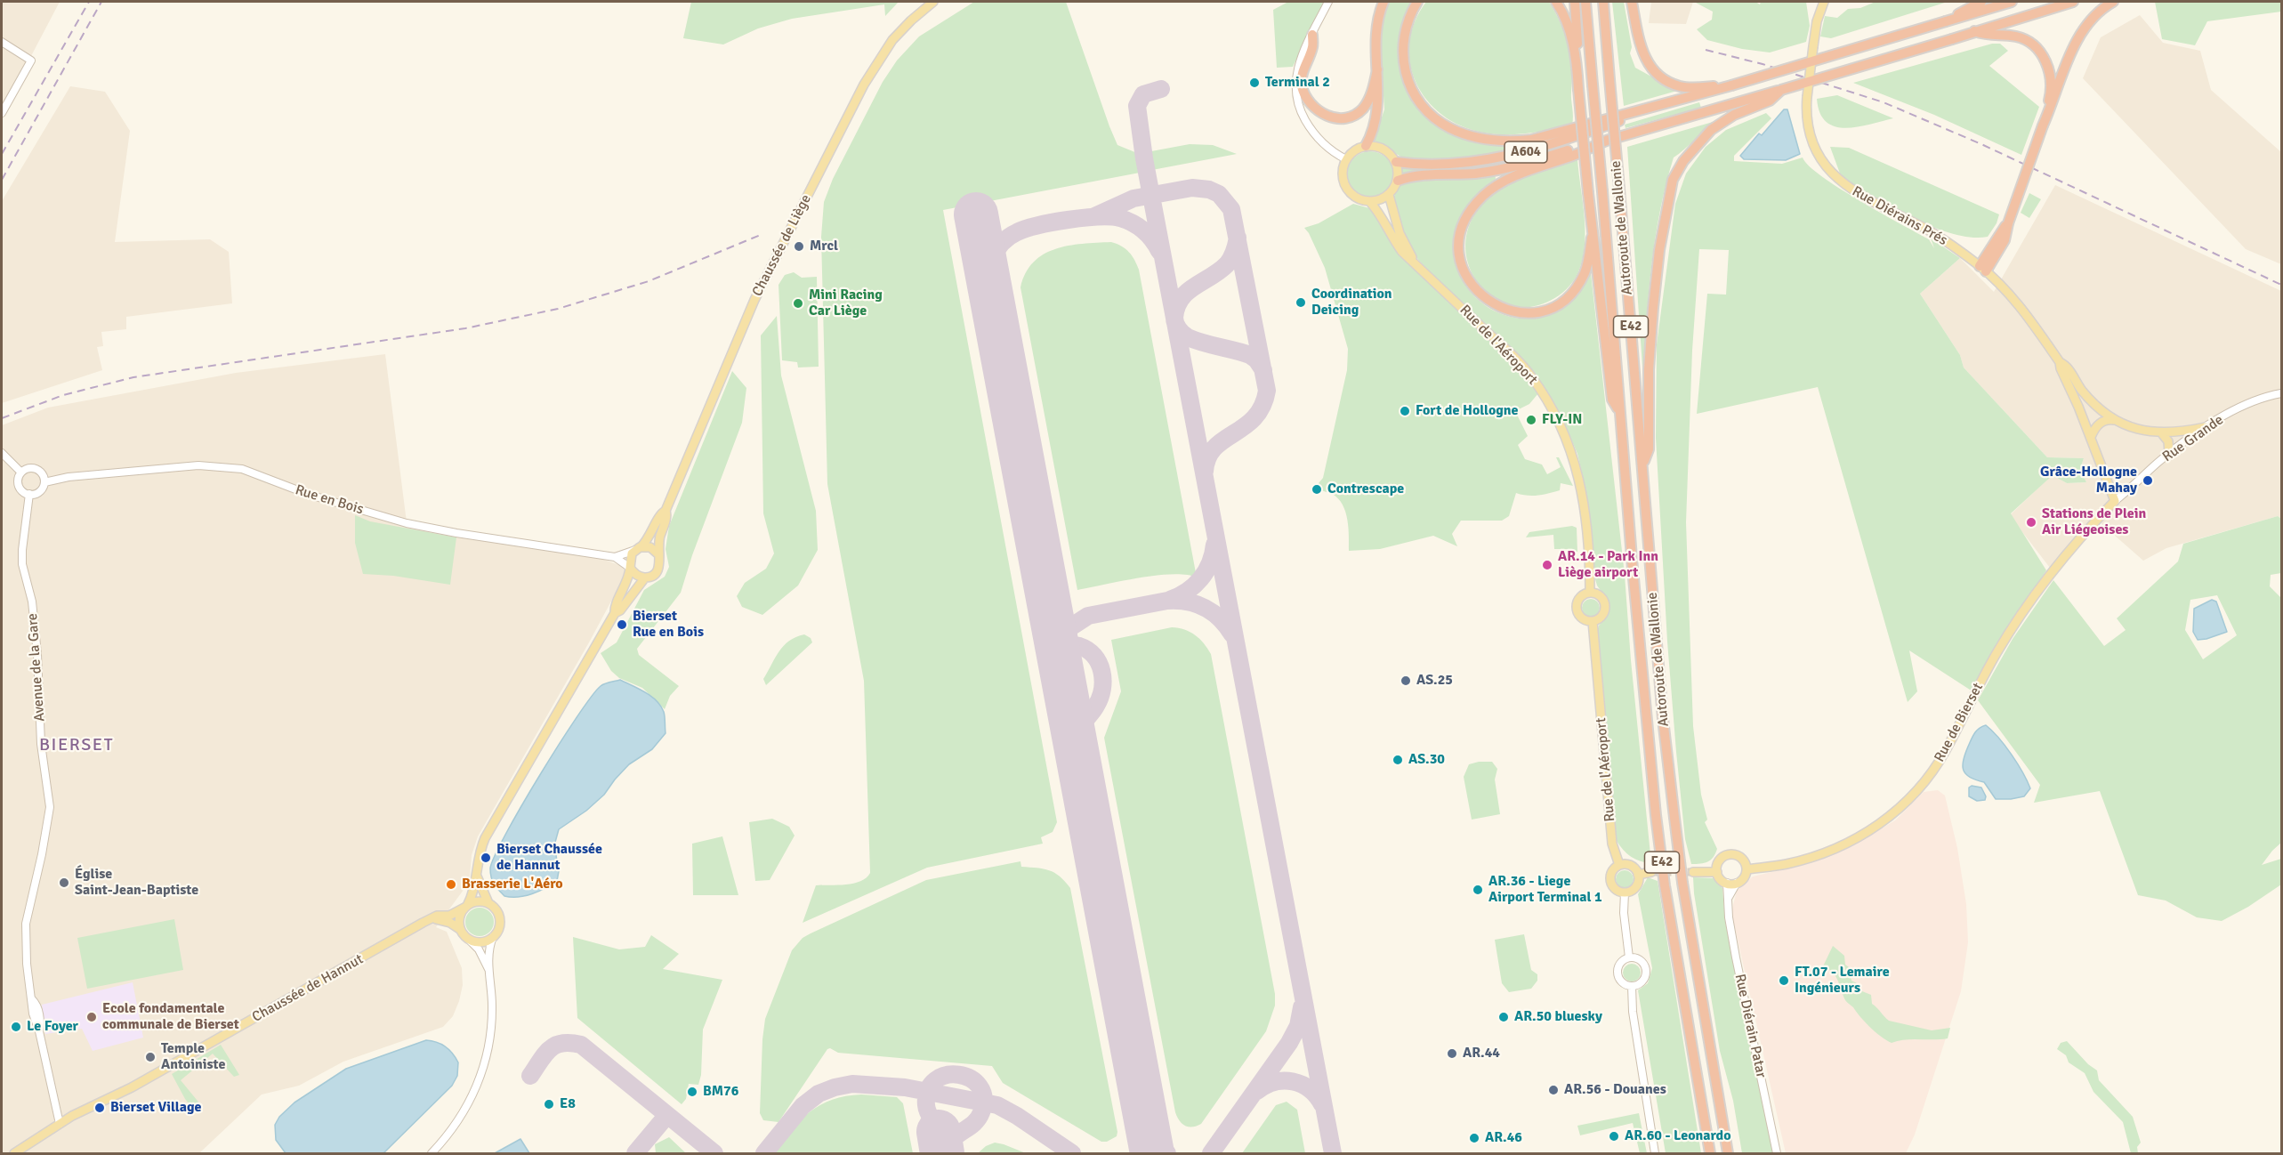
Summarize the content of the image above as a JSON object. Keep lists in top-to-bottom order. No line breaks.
{"streets":{"highway":["A604","Autoroute de Wallonie","E42"],"main road":["Rue Diérains Prés","Chaussée de Liège","Rue de l'Aéroport","Rue de Bierset","Chaussée de Hannut"],"street":["Rue Grande","Rue en Bois","Avenue de la Gare","Rue Diérain Patar"]},"crossings":[["A604","Rue de l'Aéroport"],["Rue Diérains Prés","Rue Grande"],["Rue Diérains Prés","Rue de Bierset"],["Chaussée de Liège","Rue en Bois"],["Rue Grande","Rue de Bierset"],["Rue en Bois","Avenue de la Gare"],["Avenue de la Gare","Chaussée de Hannut"],["Rue de Bierset","Rue Diérain Patar"]],"districts":["BIERSET"],"places":["Terminal 2","Mrcl","Coordination Deicing","Mini Racing Car Liège","Fort de Hollogne","FLY-IN","Grâce-Hollogne Mahay","Contrescape","Stations de Plein Air Liégeoises","AR.14 - Park Inn Liège airport","Bierset Rue en Bois","AS.25","AS.30","Bierset Chaussée de Hannut","Église Saint-Jean-Baptiste","Brasserie L'Aéro","AR.36 - Liege Airport Terminal 1","FT.07 - Lemaire Ingénieurs","Ecole fondamentale communale de Bierset","AR.50 bluesky","Le Foyer","AR.44","Temple Antoiniste","AR.56 - Douanes","BM76","E8","Bierset Village","AR.60 - Leonardo","AR.46"]}
